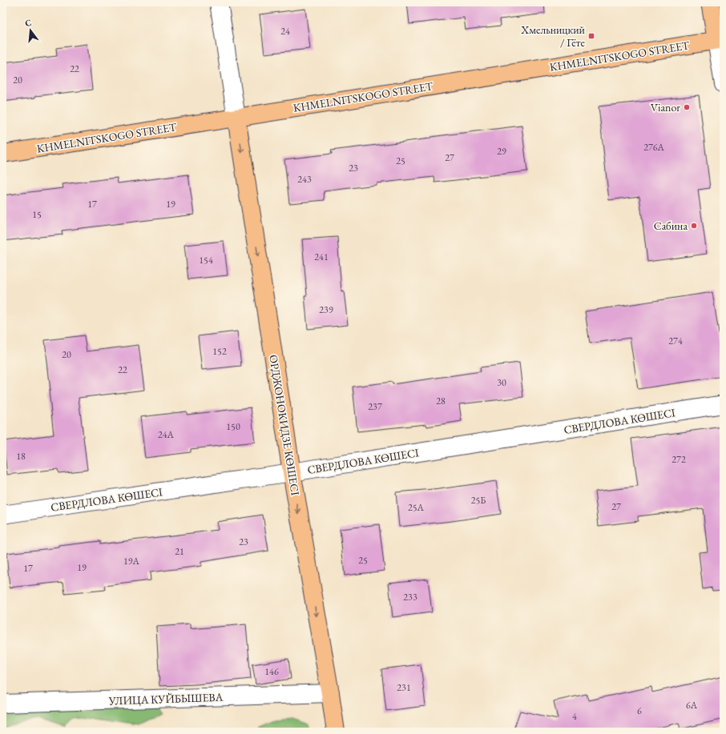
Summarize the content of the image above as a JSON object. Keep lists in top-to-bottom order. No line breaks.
{"streets":{"main road":["KHMELNITSKOGO STREET","ОРДЖОНОКИДЗЕ КӨШЕСІ"],"street":["СВЕРДЛОВА КӨШЕСІ","УЛИЦА КУЙБЫШЕВА"]},"crossings":[["KHMELNITSKOGO STREET","ОРДЖОНОКИДЗЕ КӨШЕСІ"],["СВЕРДЛОВА КӨШЕСІ","ОРДЖОНОКИДЗЕ КӨШЕСІ"],["ОРДЖОНОКИДЗЕ КӨШЕСІ","УЛИЦА КУЙБЫШЕВА"]],"one_way":["ОРДЖОНОКИДЗЕ КӨШЕСІ"],"places":{"transit":["Хмельницкий / Гёте"],"other":["Vianor","Сабина"]},"house_numbers":["24","22","20","276А","29","27","25","23","243","17","19","15","241","154","239","274","152","20","22","30","28","237","150","24А","18","272","25Б","27","25А","23","21","25","19А","19","17","233","146","231","6А","6","4"],"north":"top"}
